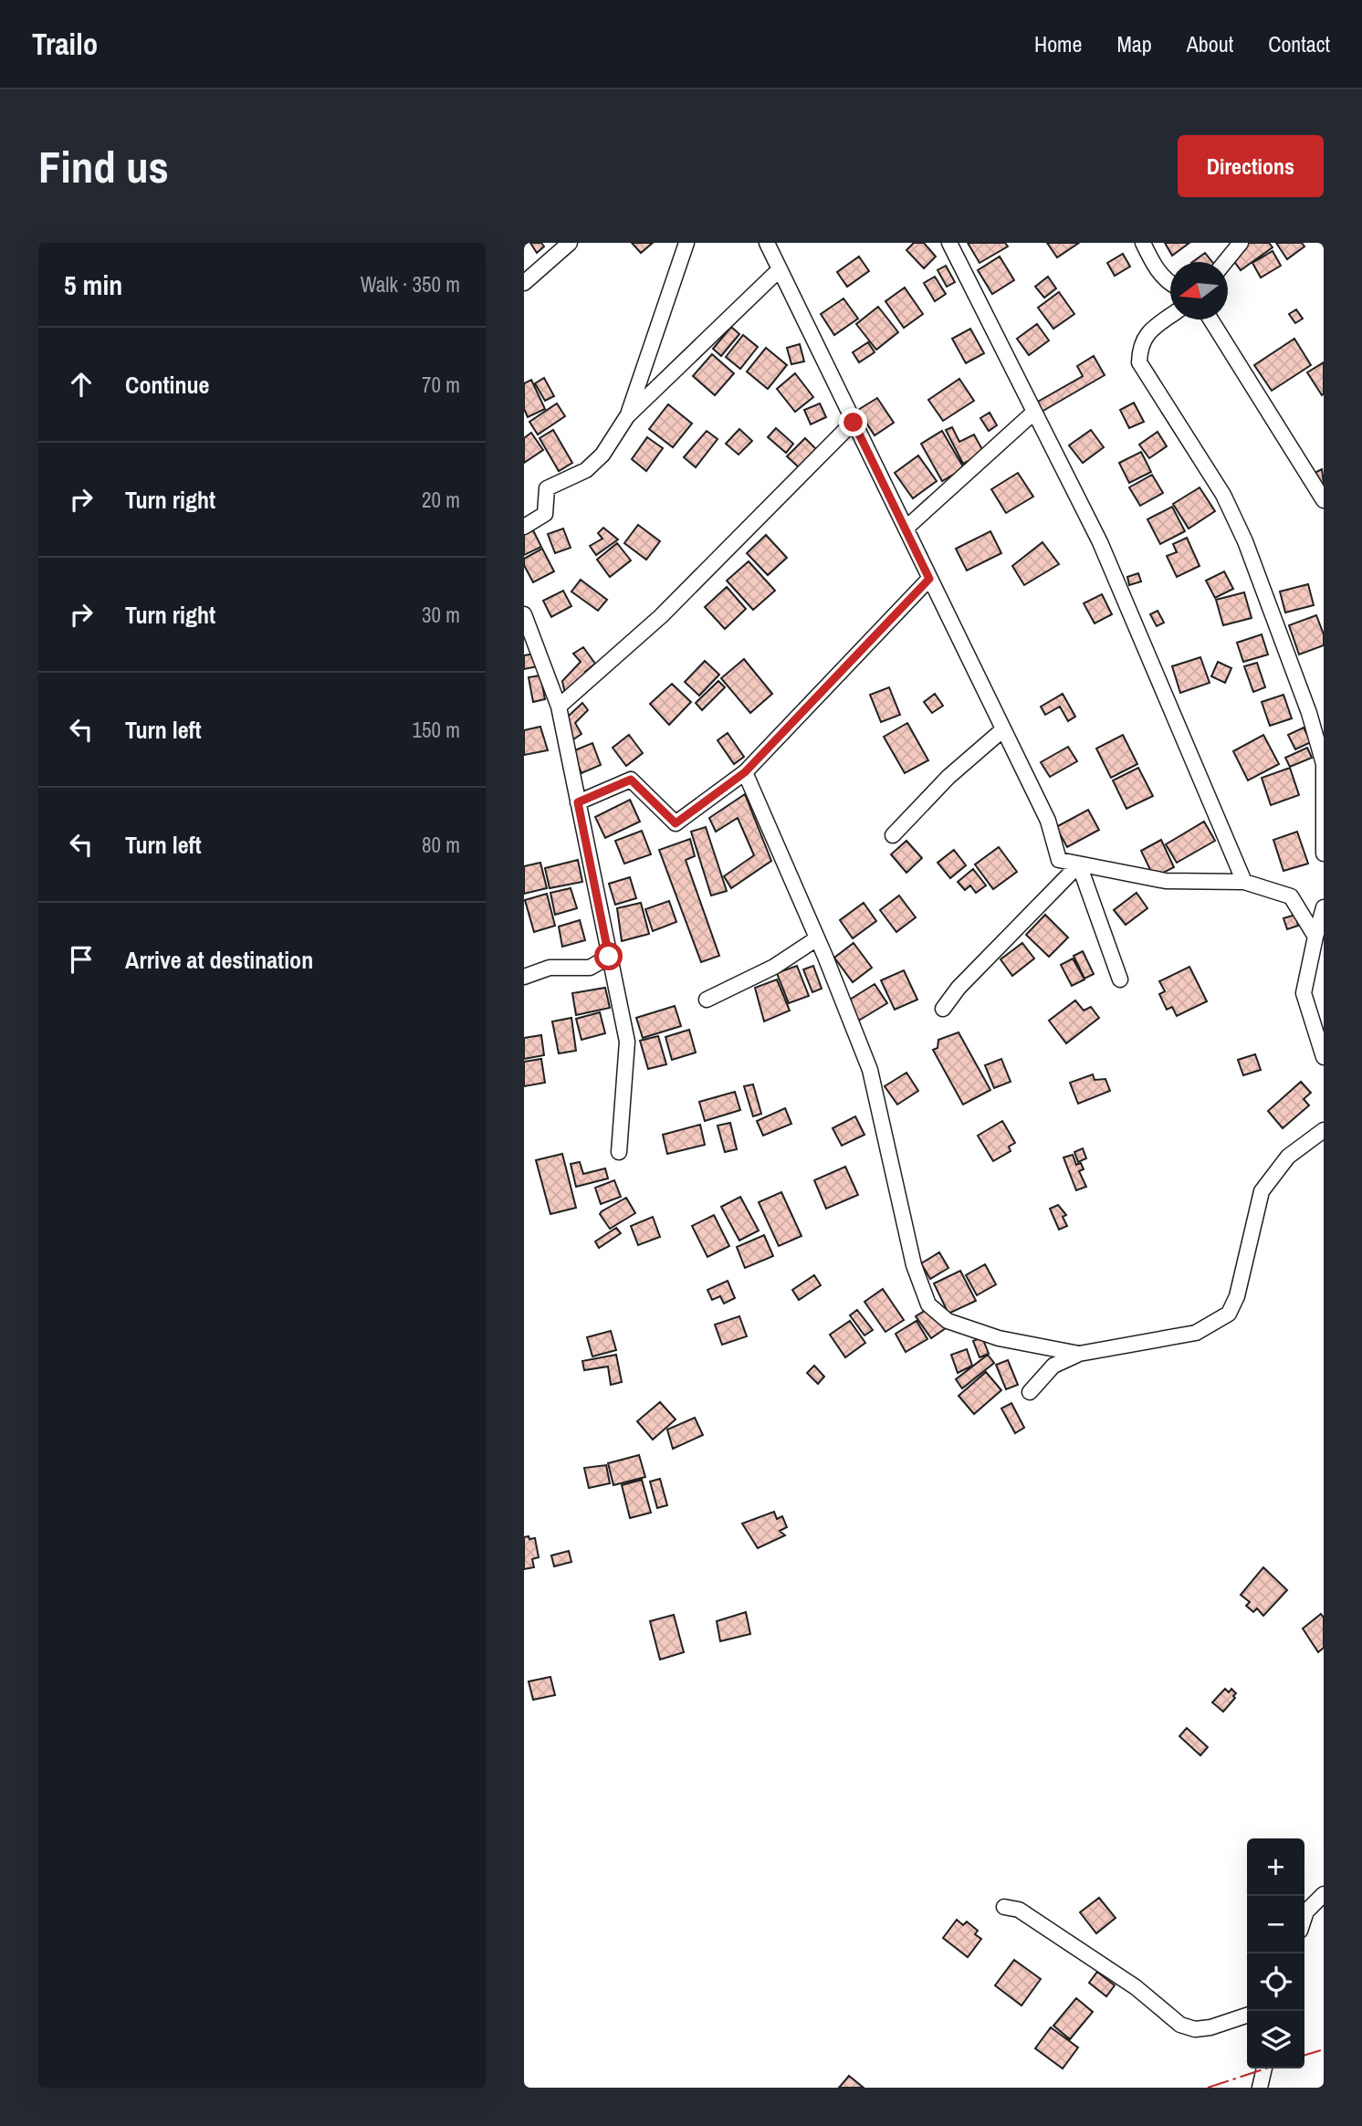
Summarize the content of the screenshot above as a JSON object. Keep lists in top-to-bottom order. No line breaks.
{"north":"left","page":{"header":"Trailo","nav":["Home","Map","About","Contact"],"buttons":"Directions","title":"Find us","heading":["5 min","Walk · 350 m"],"list":[["Continue","70 m"],["Turn right","20 m"],["Turn right","30 m"],["Turn left","150 m"],["Turn left","80 m"],"Arrive at destination"],"map_buttons":["+","−"]}}
